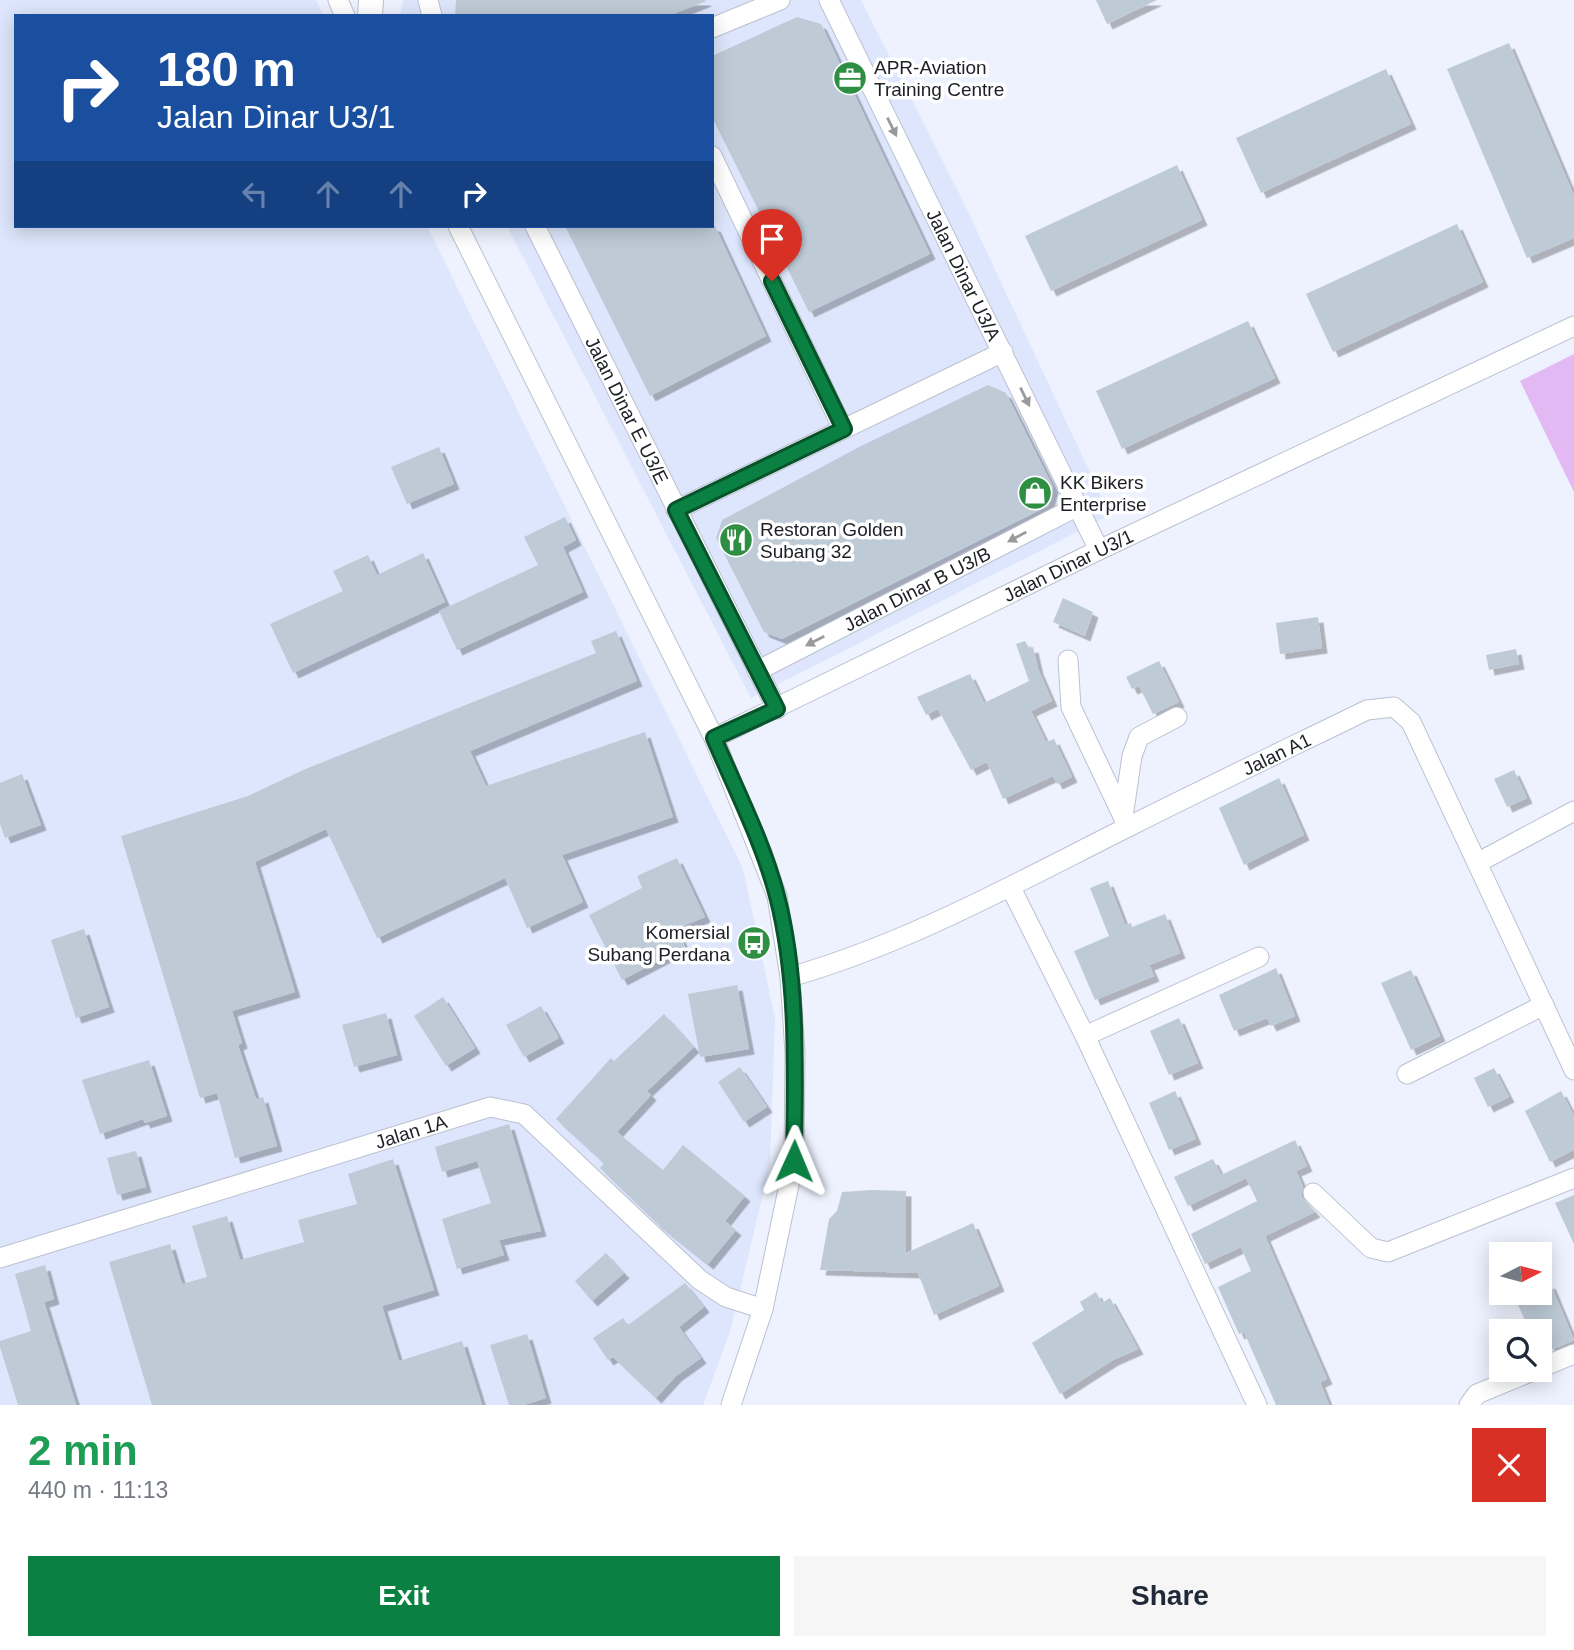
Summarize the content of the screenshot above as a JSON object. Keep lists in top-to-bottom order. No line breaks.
{"streets":{"street":["Jalan Dinar U3/A","Jalan Dinar E U3/E","Jalan Dinar U3/1","Jalan Dinar B U3/B","Jalan A1","Jalan 1A"]},"crossings":[["Jalan Dinar U3/A","Jalan Dinar U3/1"],["Jalan Dinar U3/A","Jalan Dinar B U3/B"],["Jalan Dinar E U3/E","Jalan Dinar U3/1"],["Jalan Dinar E U3/E","Jalan Dinar B U3/B"]],"one_way":["Jalan Dinar U3/A","Jalan Dinar B U3/B"],"places":{"office":["APR-Aviation Training Centre"],"shop":["KK Bikers Enterprise"],"restaurant":["Restoran Golden Subang 32"],"bus stop":["Komersial Subang Perdana"]},"north":"right","page":{"turn":["180 m","Jalan Dinar U3/1"],"heading":["2 min","440 m · 11:13"],"buttons":["Exit","Share"]}}
